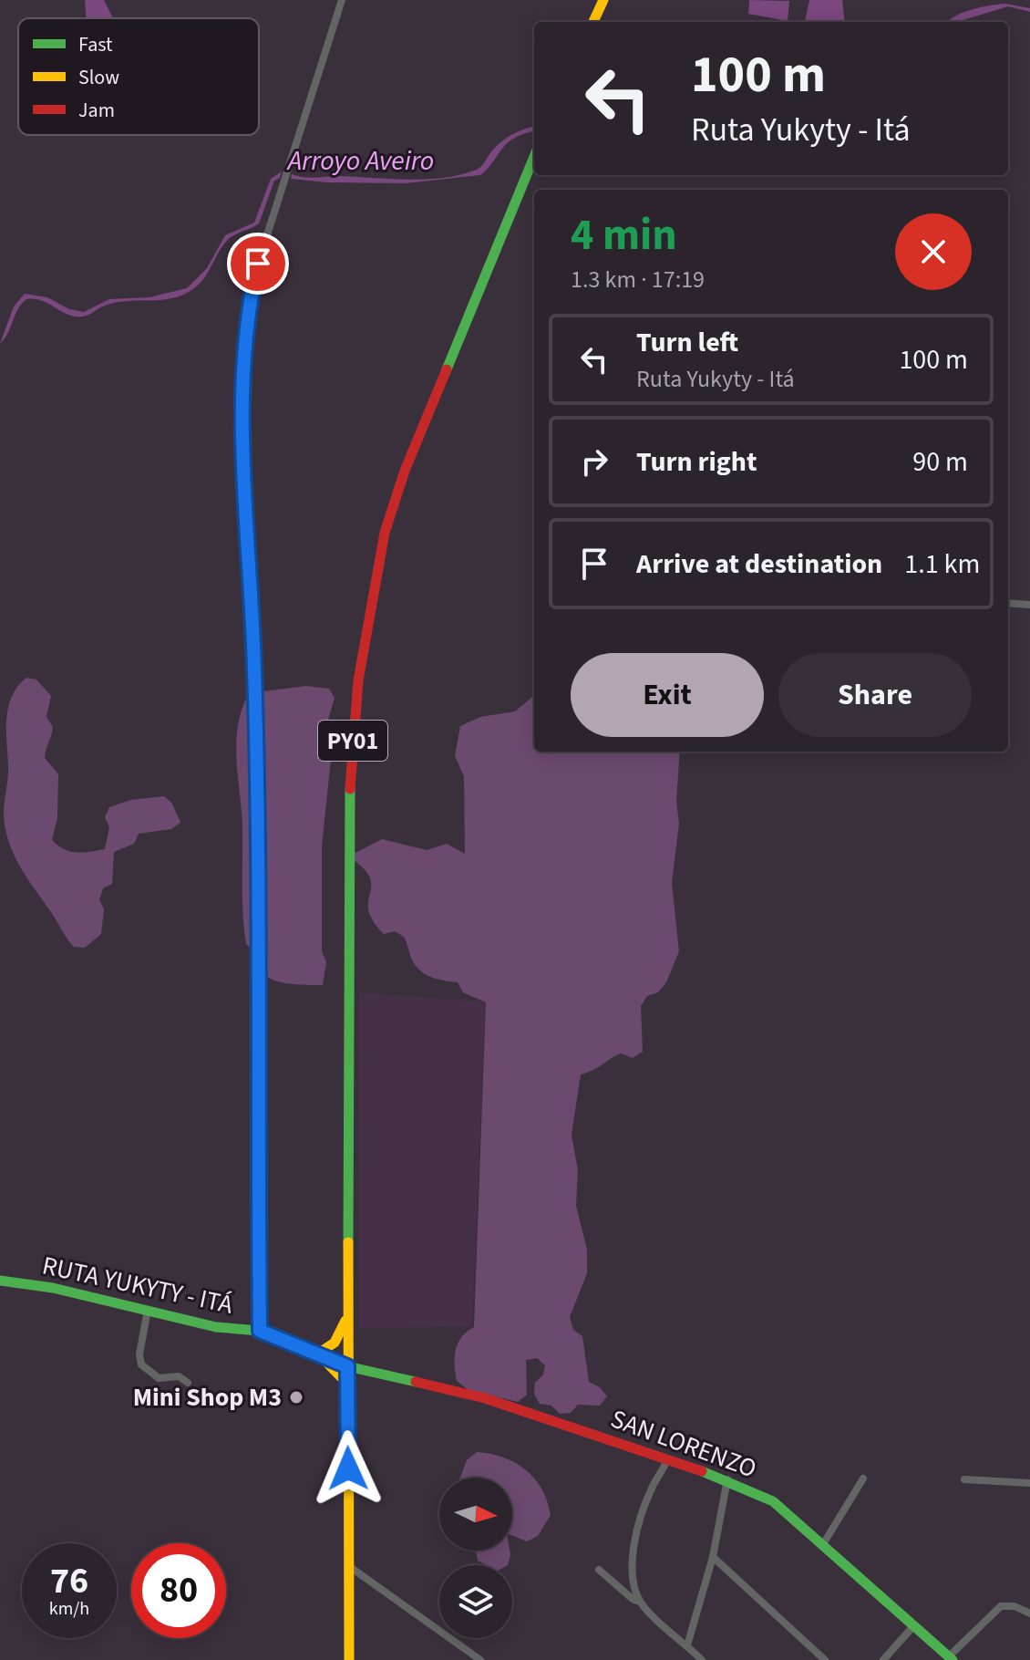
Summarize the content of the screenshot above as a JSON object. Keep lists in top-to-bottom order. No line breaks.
{"streets":{"main road":["PY01","RUTA YUKYTY - ITÁ","SAN LORENZO"]},"crossings":[["PY01","RUTA YUKYTY - ITÁ"],["PY01","SAN LORENZO"],["RUTA YUKYTY - ITÁ","SAN LORENZO"]],"water":["Arroyo Aveiro"],"places":["Mini Shop M3"],"legend":["Fast","Slow","Jam"],"north":"right","page":{"turn":["100 m","Ruta Yukyty - Itá"],"heading":["4 min","1.3 km · 17:19"],"list":[{"name":"Turn left","note":"Ruta Yukyty - Itá","value":"100 m"},{"name":"Turn right","value":"90 m"},{"name":"Arrive at destination","value":"1.1 km"}],"buttons":["Exit","Share"],"speed":"76 km/h","limit":"80"}}
